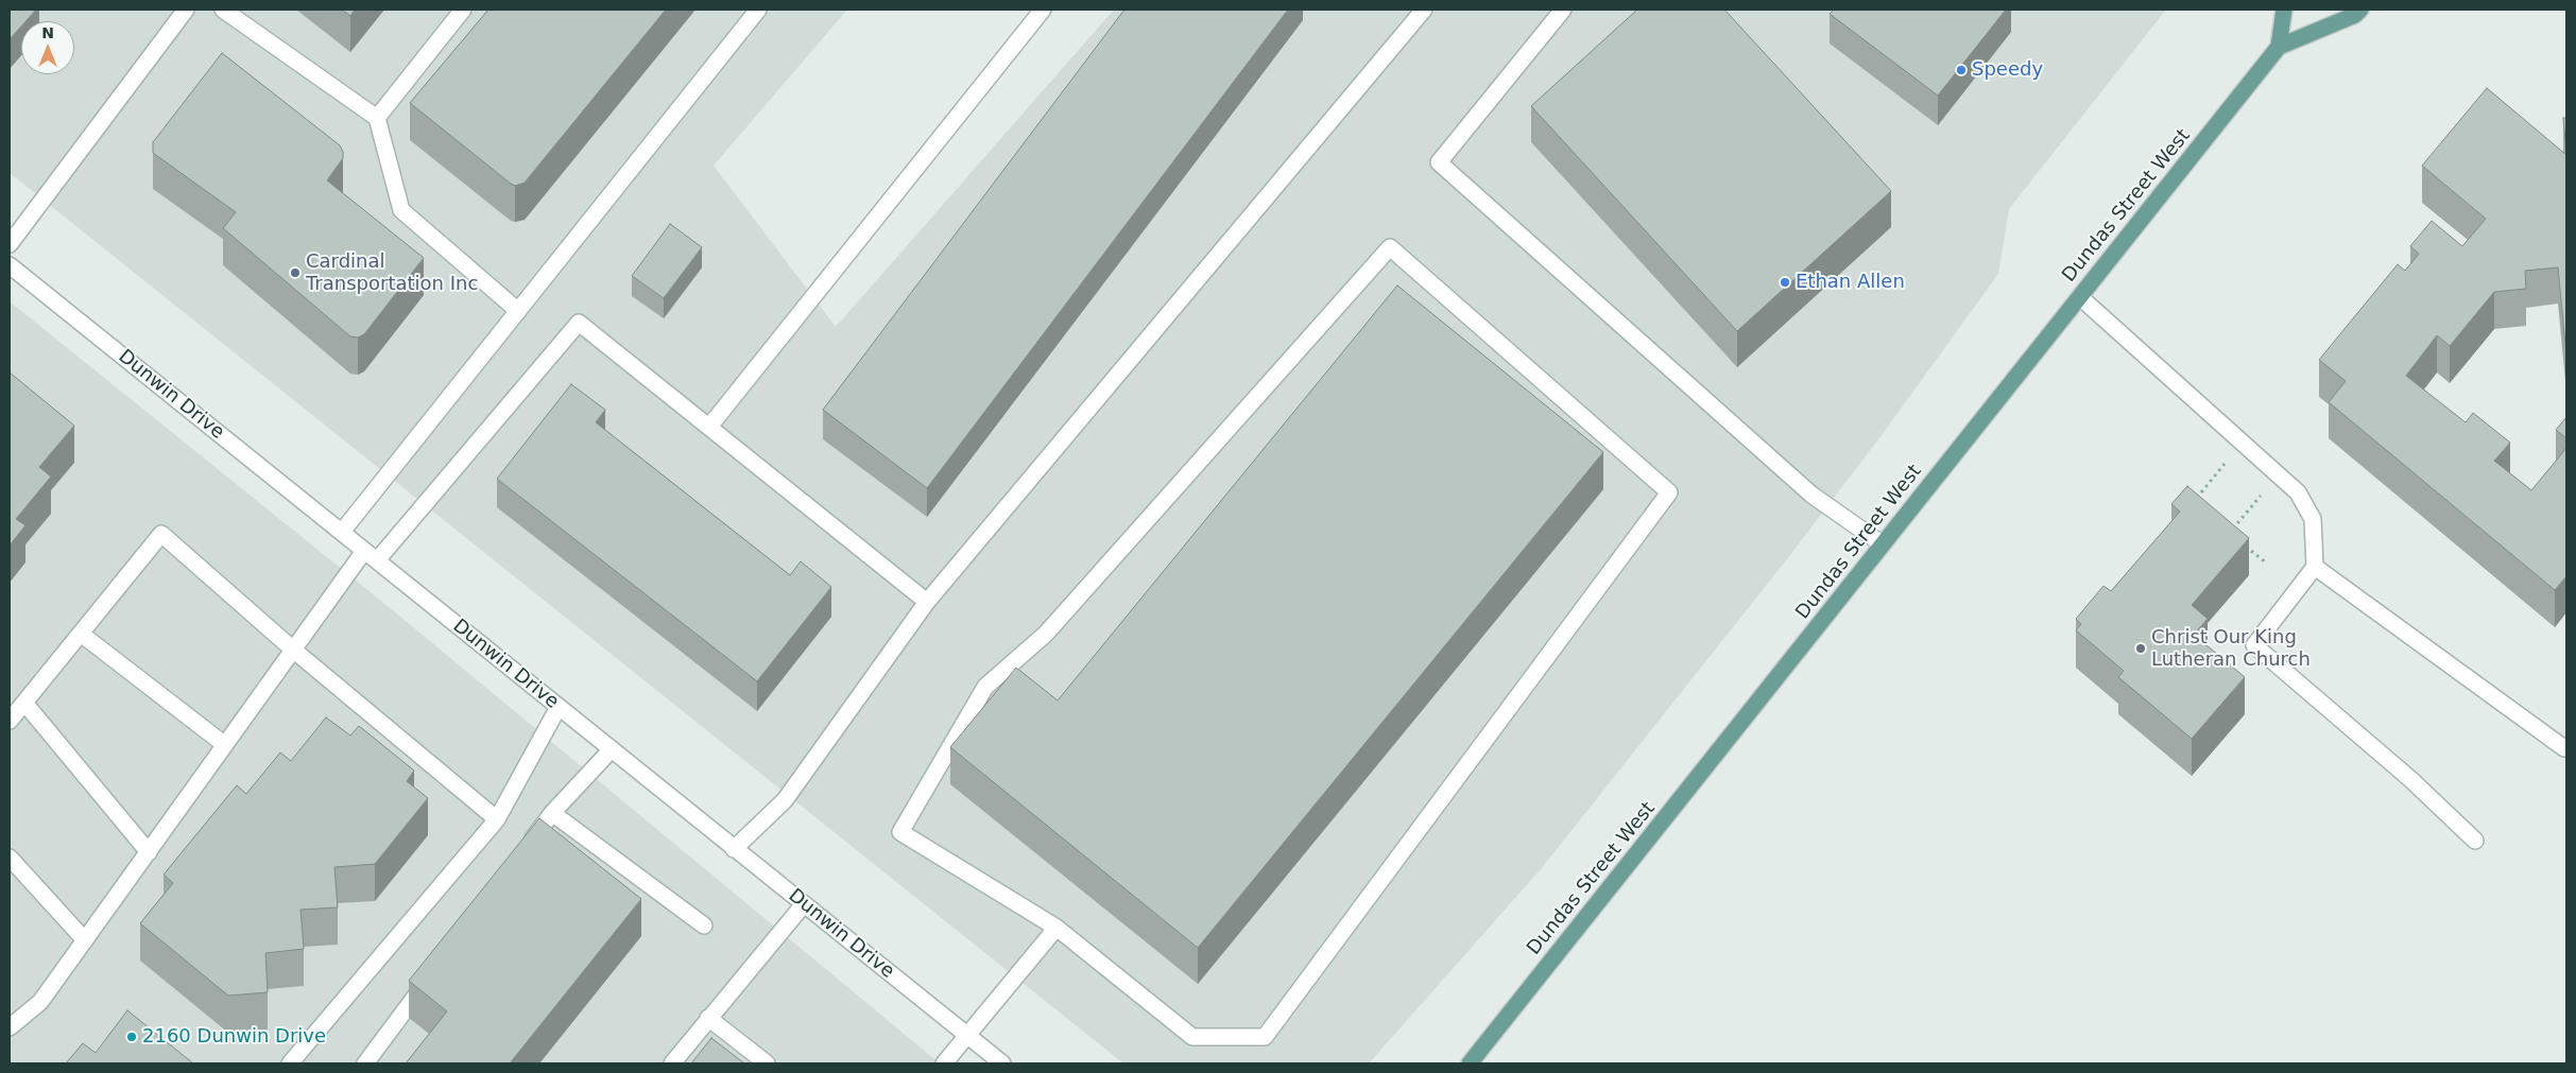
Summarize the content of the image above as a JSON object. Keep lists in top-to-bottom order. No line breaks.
{"streets":{"main road":["Dundas Street West"],"street":["Dunwin Drive"]},"places":["Speedy","Cardinal Transportation Inc","Ethan Allen","Christ Our King Lutheran Church","2160 Dunwin Drive"],"north":"top"}
